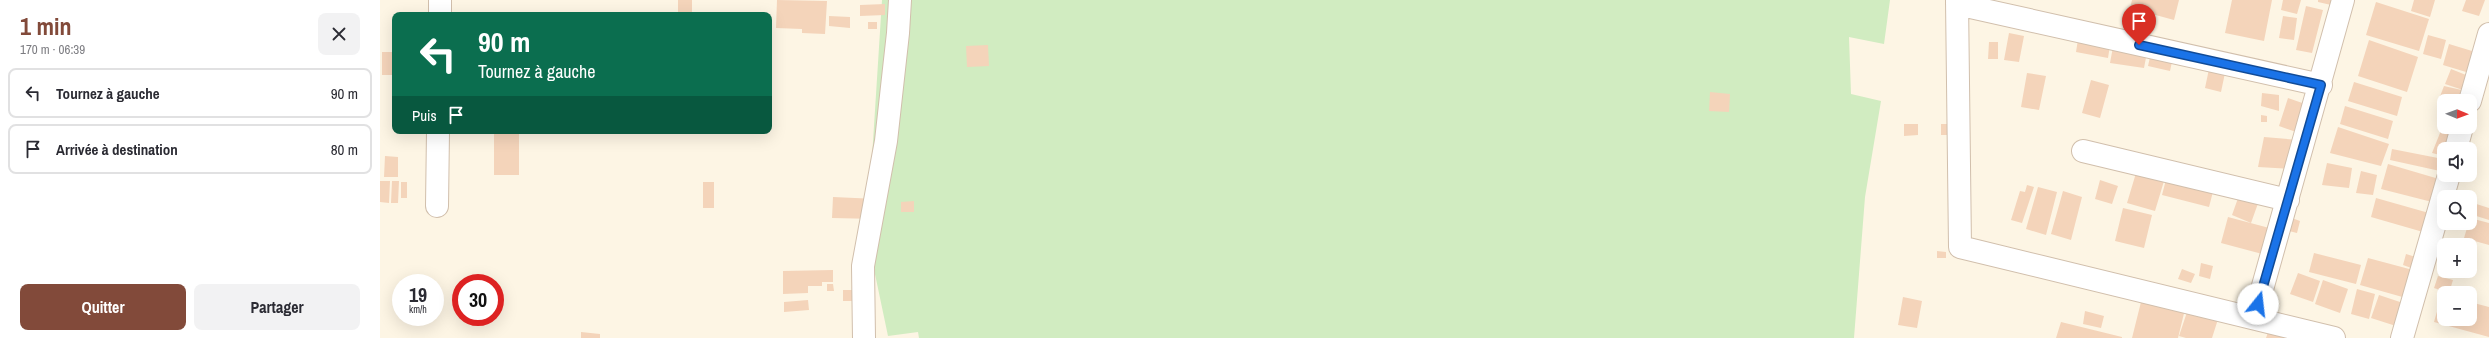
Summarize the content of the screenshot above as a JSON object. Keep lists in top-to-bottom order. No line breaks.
{"north":"right","page":{"heading":["1 min","170 m · 06:39"],"turn":["90 m","Tournez à gauche"],"list":[{"name":"Tournez à gauche","value":"90 m"},{"name":"Arrivée à destination","value":"80 m"}],"map_buttons":["+","−"],"then":"Puis","speed":"19 km/h","limit":"30","buttons":["Quitter","Partager"]}}
